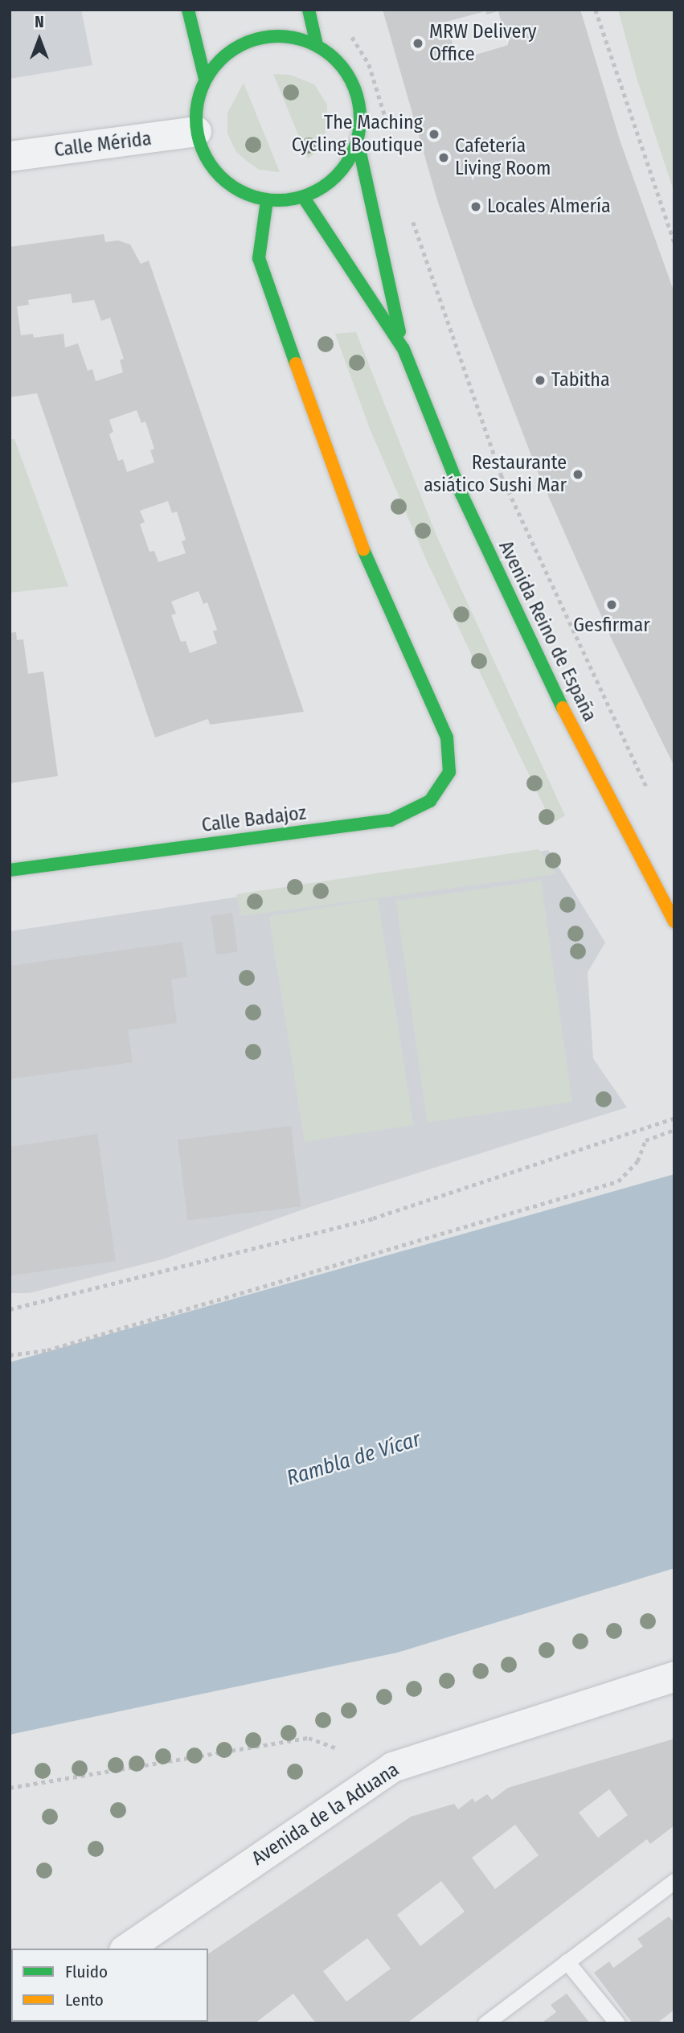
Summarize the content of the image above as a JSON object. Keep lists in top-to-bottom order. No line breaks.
{"streets":{"street":["Calle Mérida","Avenida Reino de España","Calle Badajoz","Avenida de la Aduana"]},"crossings":[["Calle Mérida","Avenida Reino de España"],["Calle Mérida","Calle Badajoz"],["Avenida Reino de España","Calle Badajoz"]],"water":["Rambla de Vícar"],"places":["MRW Delivery Office","The Maching Cycling Boutique","Cafetería Living Room","Locales Almería","Tabitha","Restaurante asiático Sushi Mar","Gesfirmar"],"legend":["Fluido","Lento"],"north":"top"}
